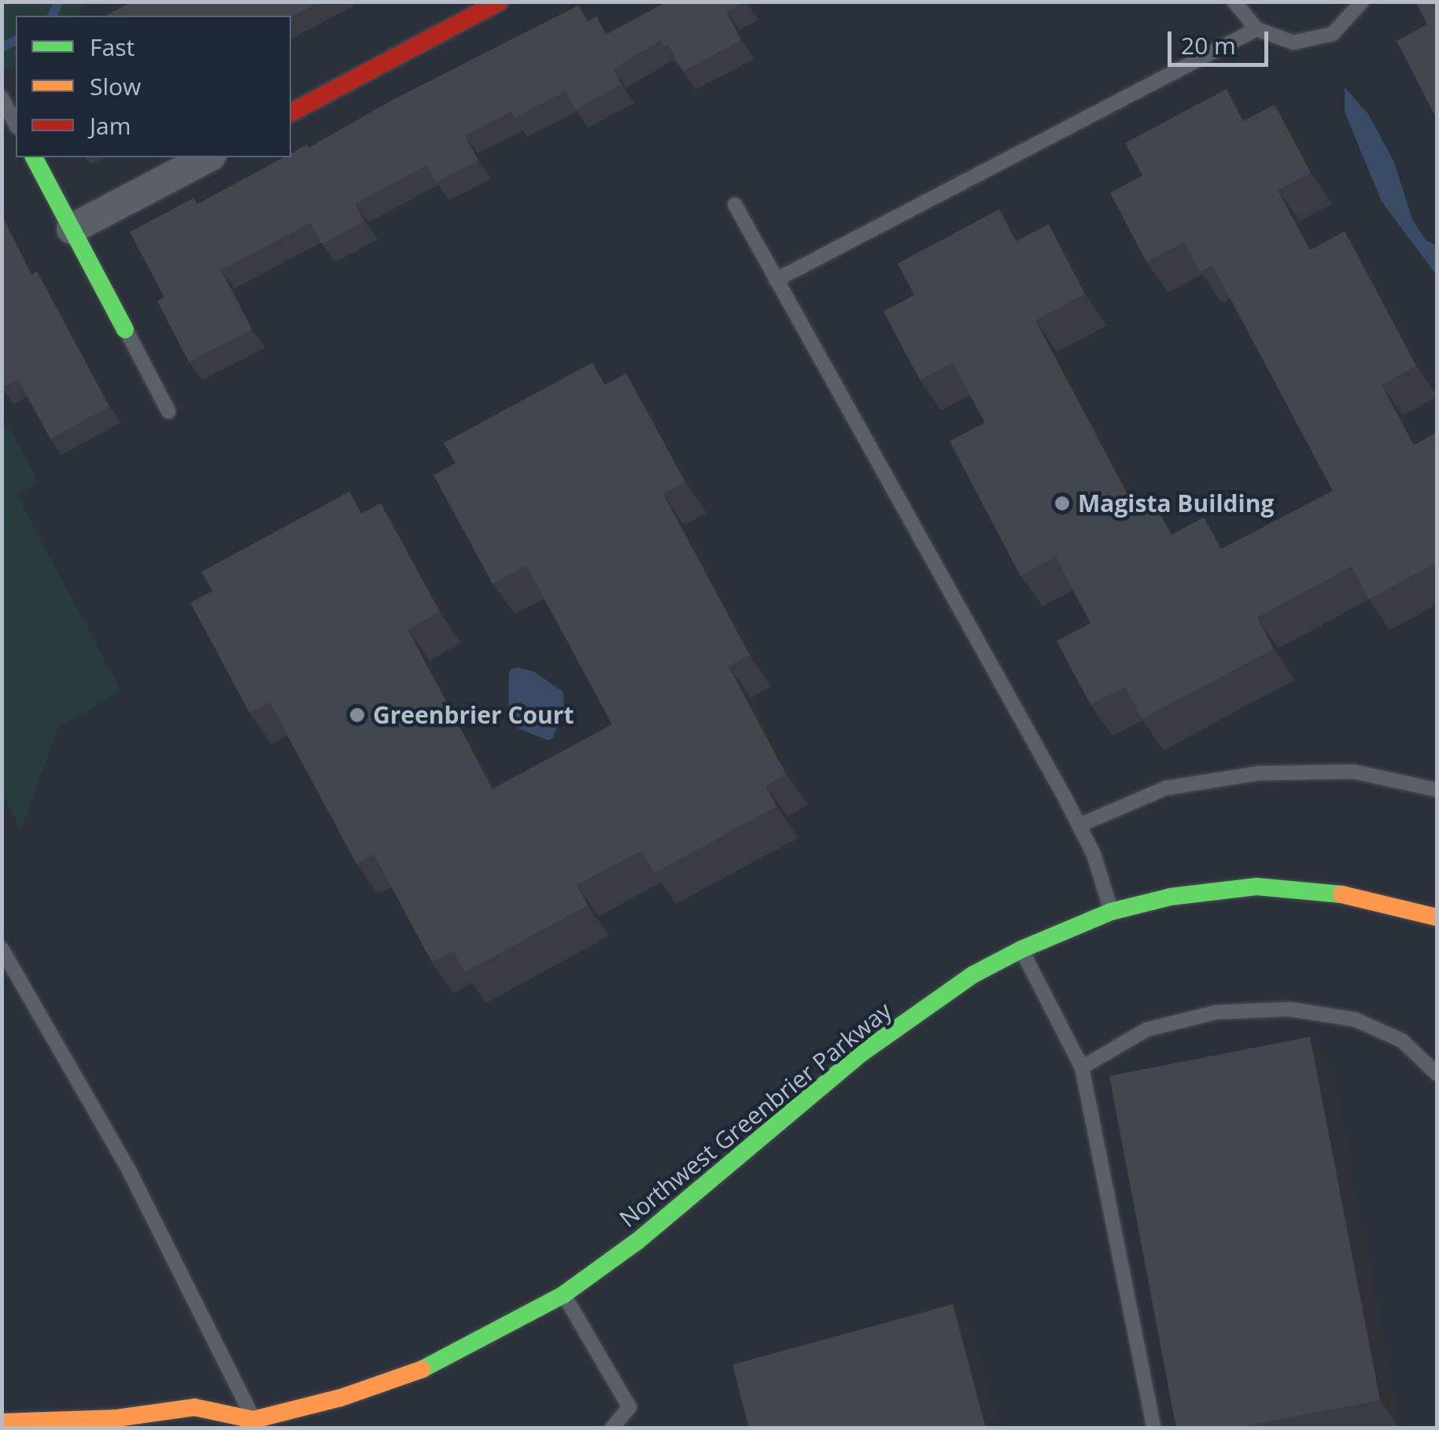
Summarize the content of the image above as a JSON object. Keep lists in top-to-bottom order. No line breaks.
{"streets":{"street":["Northwest Greenbrier Parkway"]},"places":["Magista Building","Greenbrier Court"],"legend":["Fast","Slow","Jam"],"scale_bar":"20 m"}
